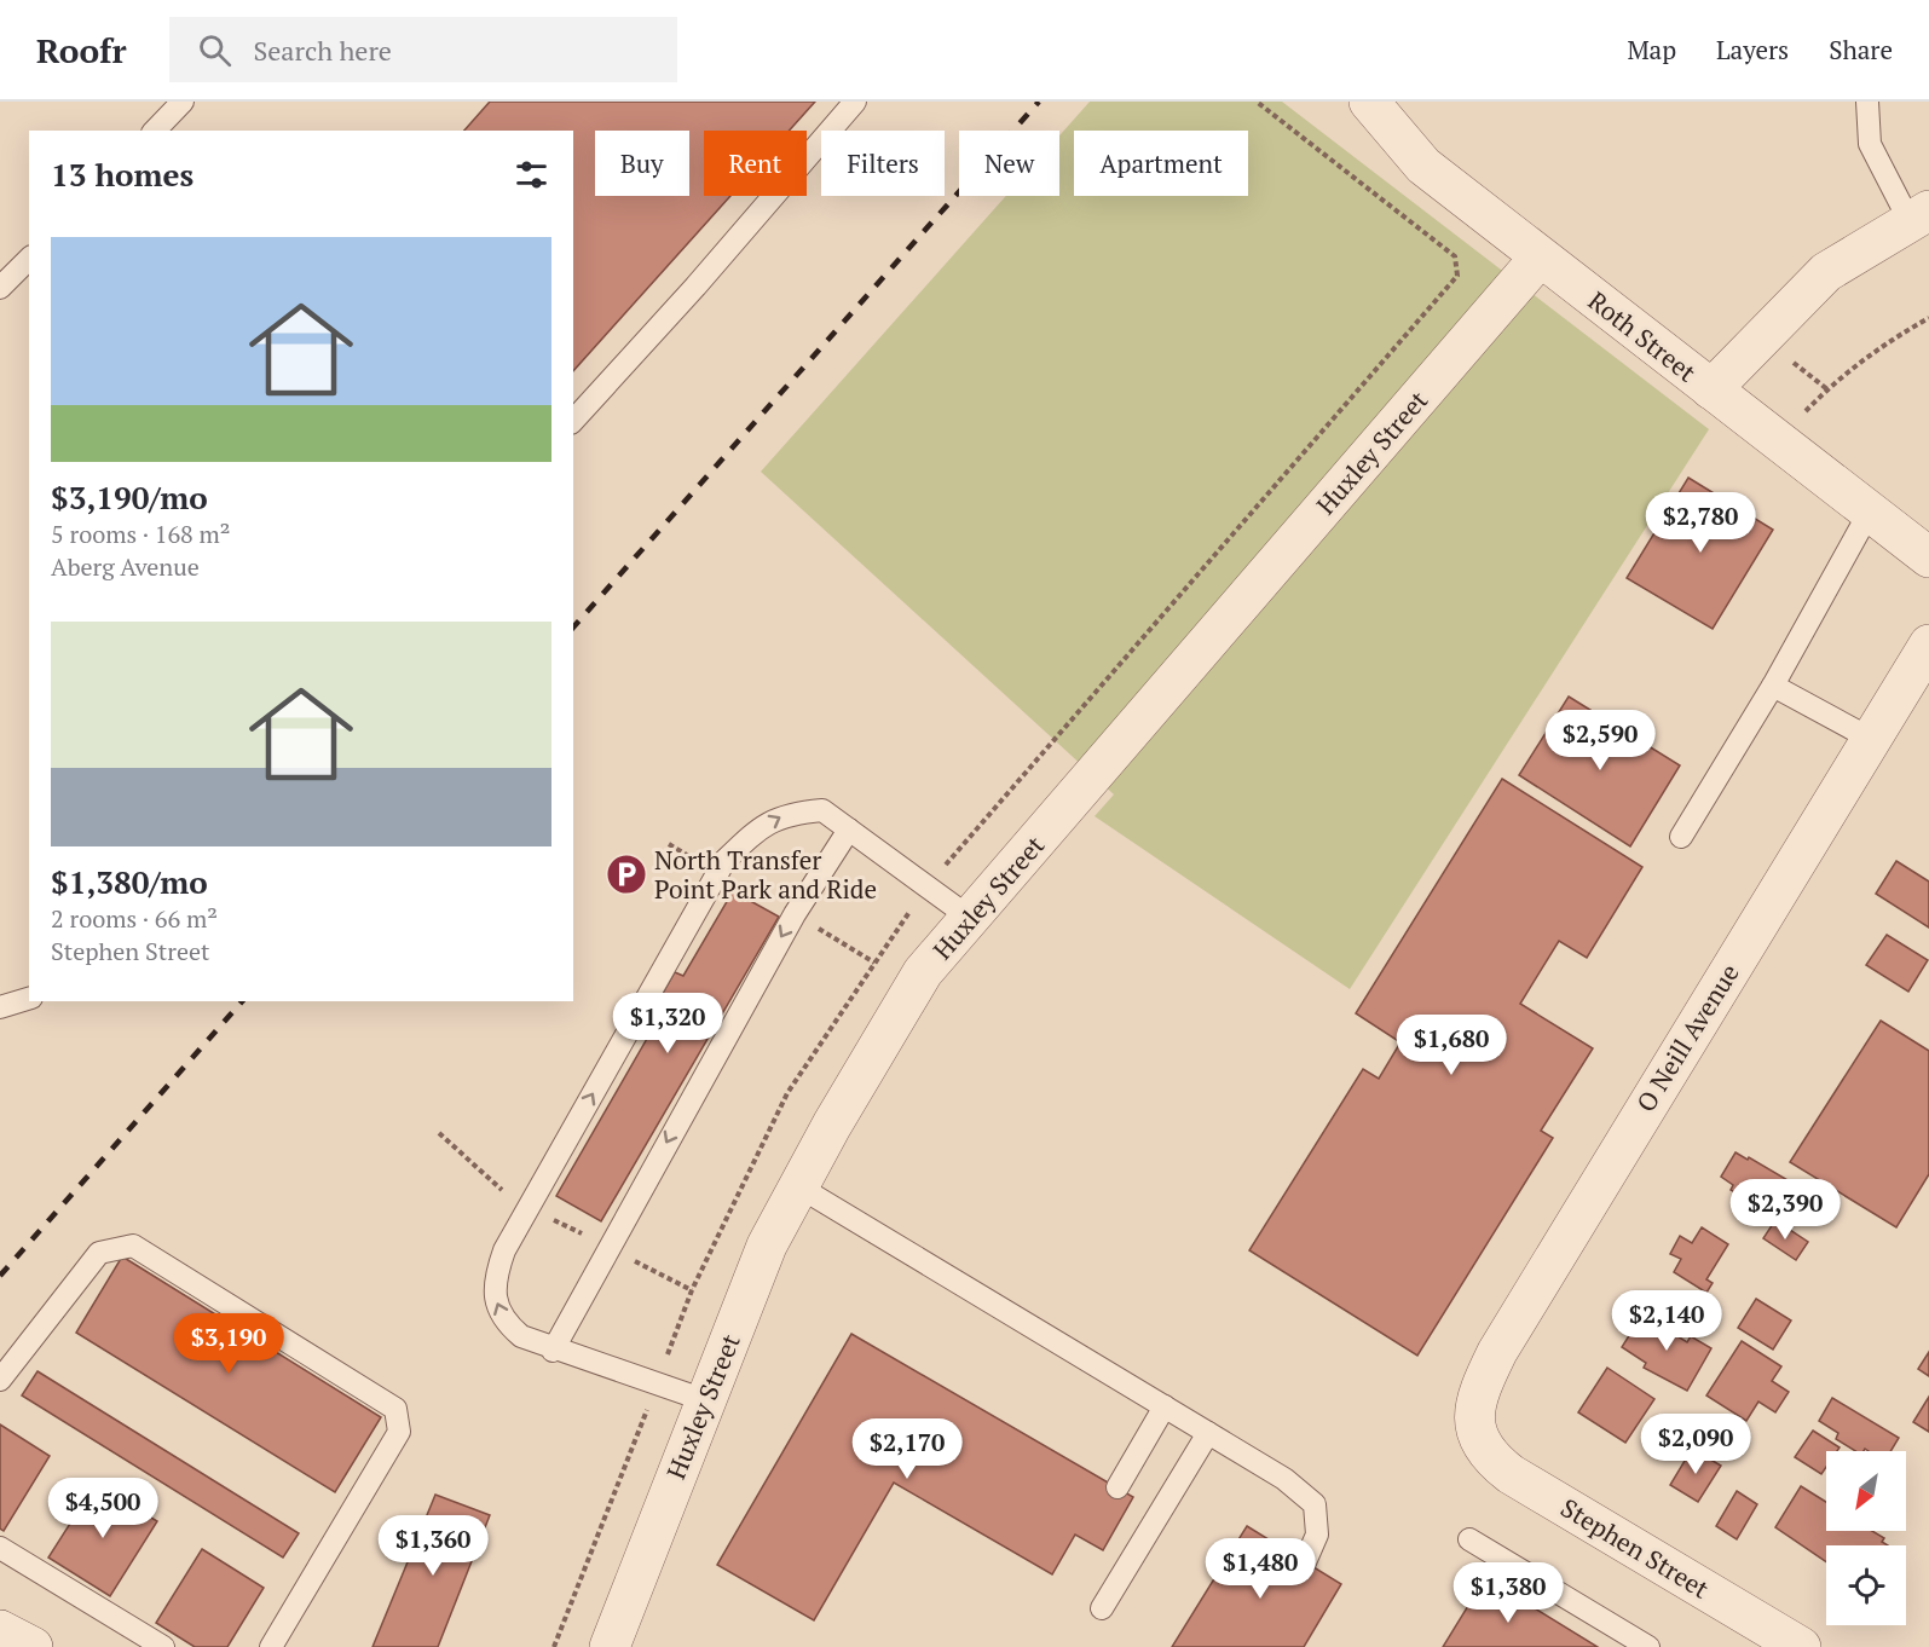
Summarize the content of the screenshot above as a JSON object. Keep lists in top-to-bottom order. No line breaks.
{"streets":{"street":["Roth Street","Huxley Street","O Neill Avenue","Stephen Street"]},"crossings":[["Roth Street","Huxley Street"],["O Neill Avenue","Stephen Street"]],"places":{"parking":["North Transfer Point Park and Ride"]},"north":"bottom left","page":{"header":"Roofr","search":"Search here","nav":["Map","Layers","Share"],"chip":["Buy","Rent","Filters","New","Apartment"],"heading":"13 homes","list":[{"name":"$3,190/mo","note":"5 rooms · 168 m² · Aberg Avenue"},{"name":"$1,380/mo","note":"2 rooms · 66 m² · Stephen Street"}],"price":["$2,780","$2,590","$1,320","$1,680","$2,390","$2,140","$3,190","$2,090","$2,170","$4,500","$1,360","$1,480","$1,380"]}}
